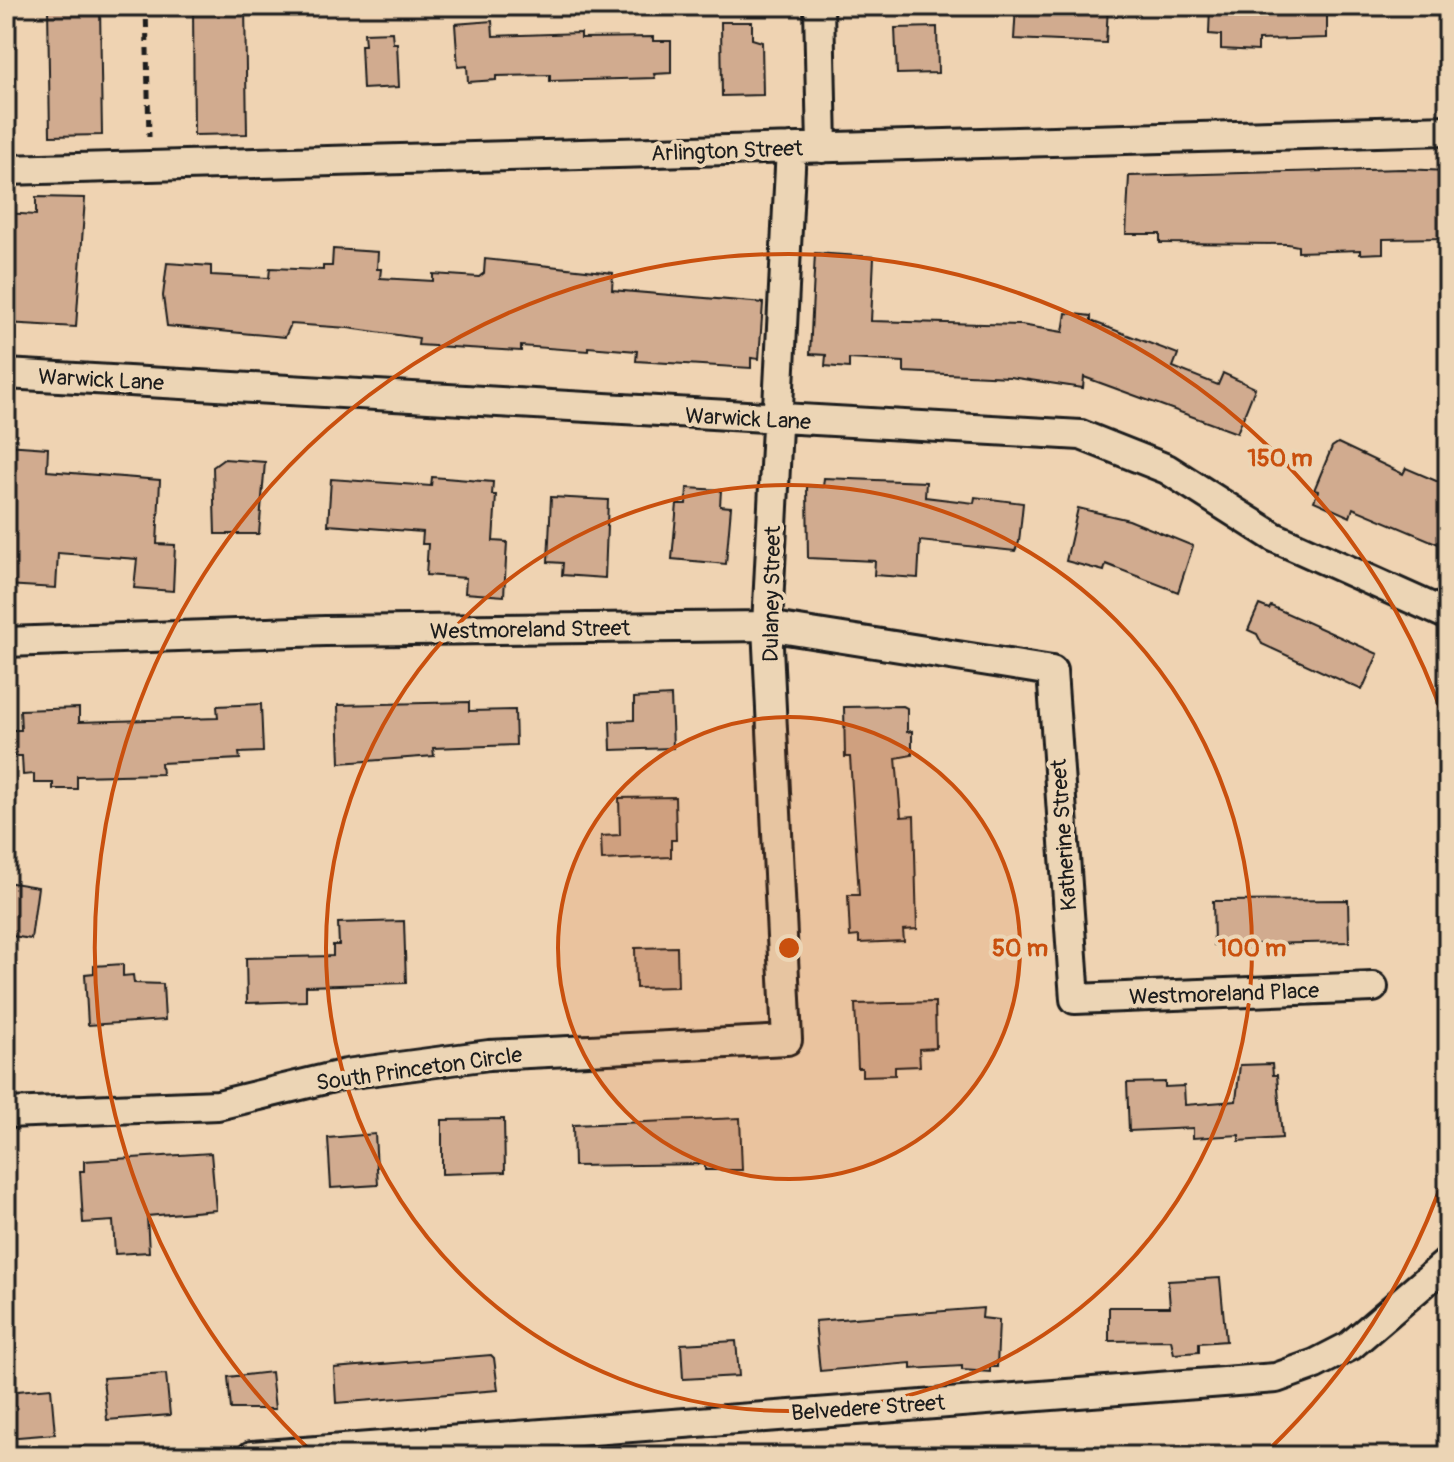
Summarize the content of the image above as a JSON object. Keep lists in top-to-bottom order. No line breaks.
{"streets":{"street":["Arlington Street","Warwick Lane","Dulaney Street","Westmoreland Street","Katherine Street","Westmoreland Place","South Princeton Circle","Belvedere Street"]},"crossings":[["Arlington Street","Dulaney Street"],["Warwick Lane","Dulaney Street"],["Dulaney Street","Westmoreland Street"],["Dulaney Street","South Princeton Circle"],["Westmoreland Street","Katherine Street"],["Katherine Street","Westmoreland Place"]],"rings":["150 m","50 m","100 m"]}
